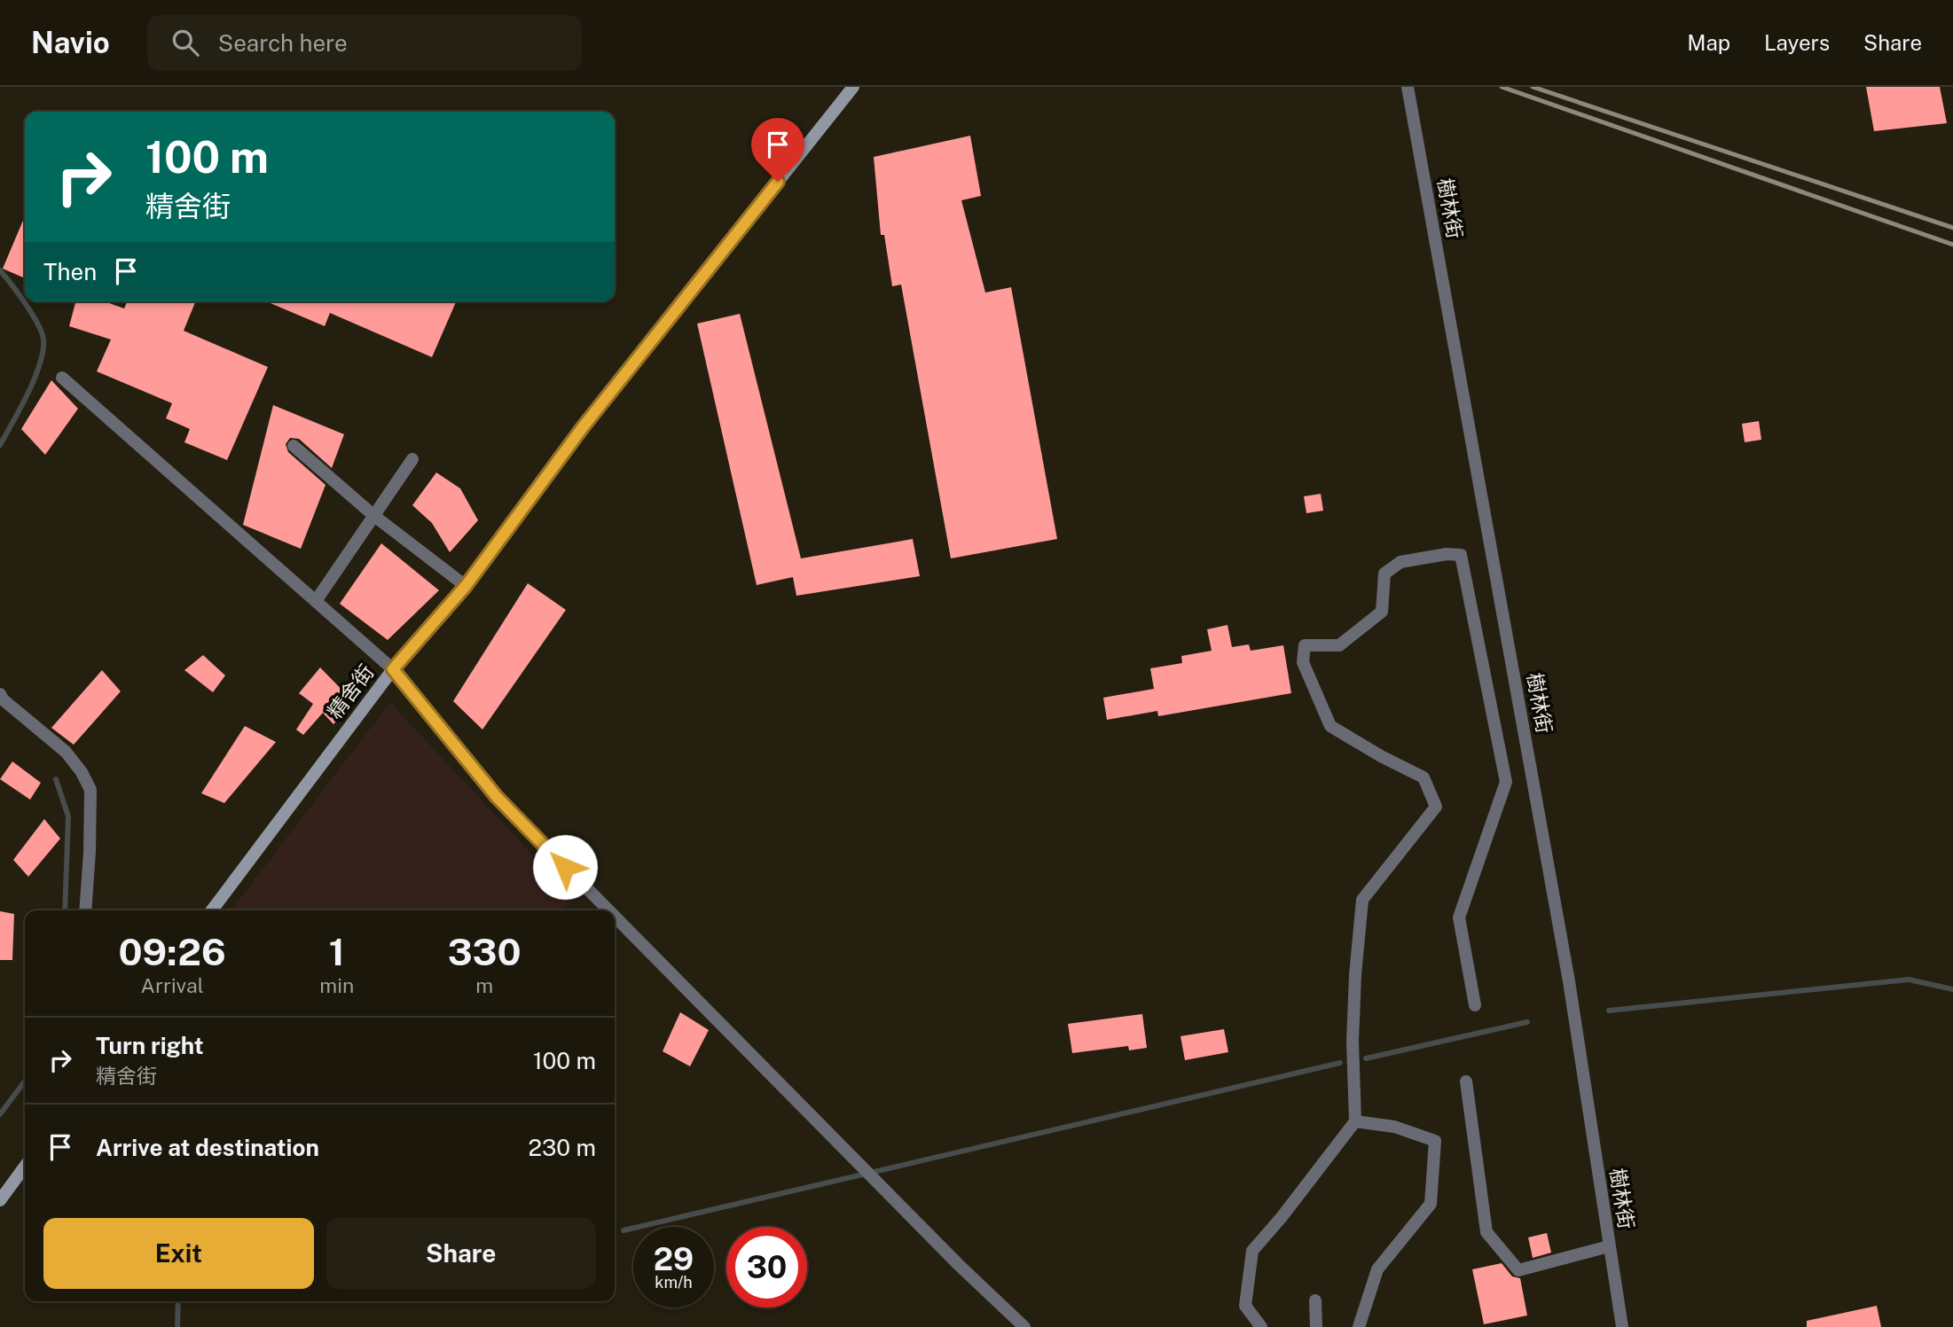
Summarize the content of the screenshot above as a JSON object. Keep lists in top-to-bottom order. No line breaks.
{"streets":{"street":["樹林街","精舍街"]},"page":{"header":"Navio","search":"Search here","nav":["Map","Layers","Share"],"turn":["100 m","精舍街"],"then":"Then","eta":["09:26","Arrival","1","min","330","m"],"list":[{"name":"Turn right","note":"精舍街","value":"100 m"},{"name":"Arrive at destination","value":"230 m"}],"buttons":["Exit","Share"],"speed":"29 km/h","limit":"30"}}
